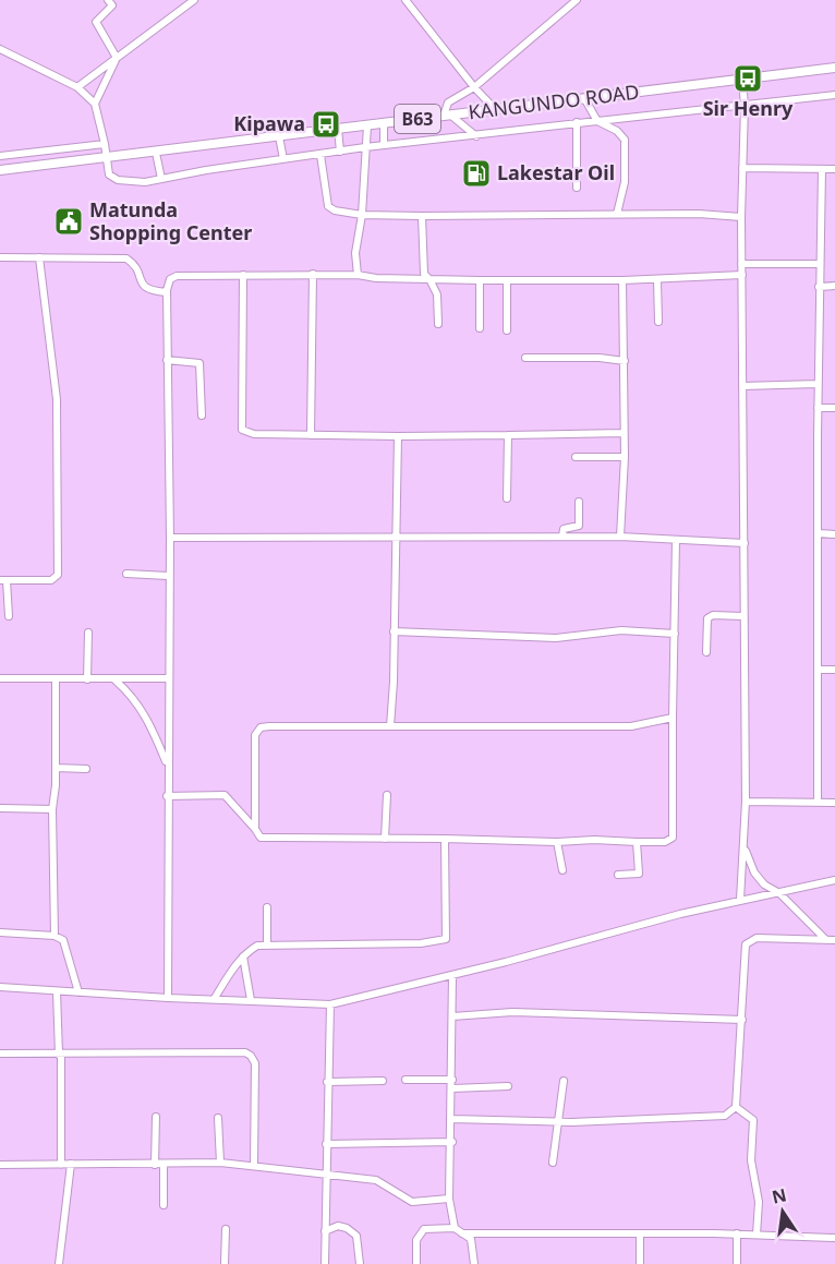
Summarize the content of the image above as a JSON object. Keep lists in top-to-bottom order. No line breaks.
{"streets":{"highway":["KANGUNDO ROAD","B63"]},"places":{"bus stop":["Sir Henry","Kipawa"],"fuel station":["Lakestar Oil"],"public building":["Matunda Shopping Center"]},"north":"top"}
